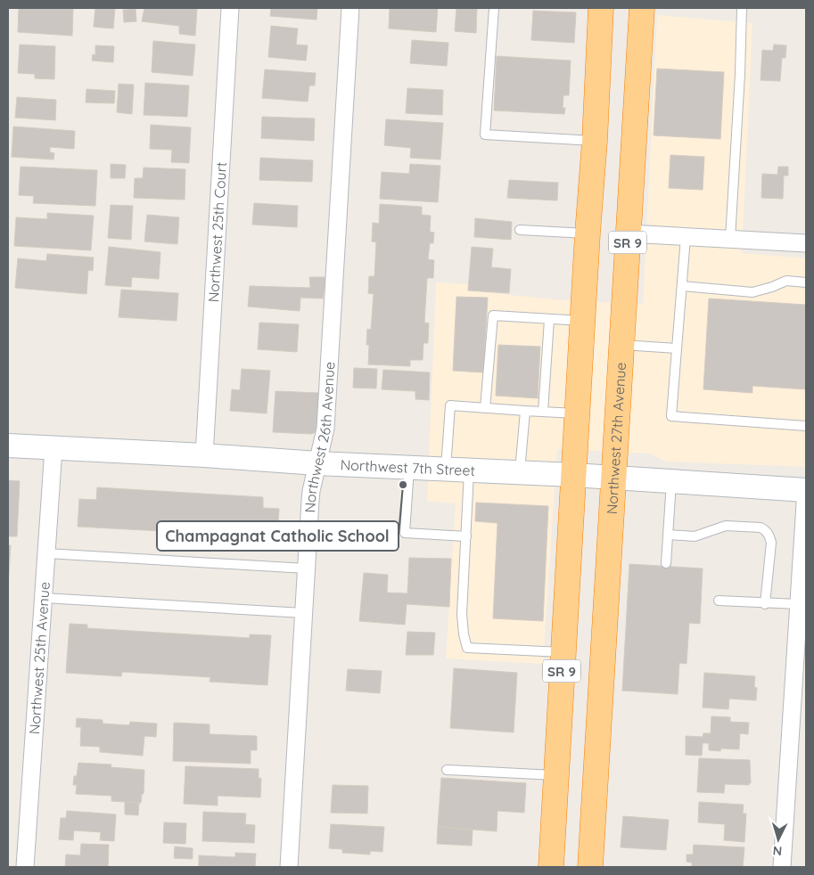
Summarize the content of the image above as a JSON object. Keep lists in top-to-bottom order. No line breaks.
{"streets":{"highway":["SR 9","Northwest 27th Avenue"],"main road":["Northwest 7th Street"],"street":["Northwest 25th Court","Northwest 26th Avenue","Northwest 25th Avenue"]},"crossings":[["Northwest 25th Court","Northwest 7th Street"],["SR 9","Northwest 7th Street"],["Northwest 26th Avenue","Northwest 7th Street"],["Northwest 27th Avenue","Northwest 7th Street"],["Northwest 7th Street","Northwest 25th Avenue"]],"places":["Champagnat Catholic School"],"north":"bottom"}
